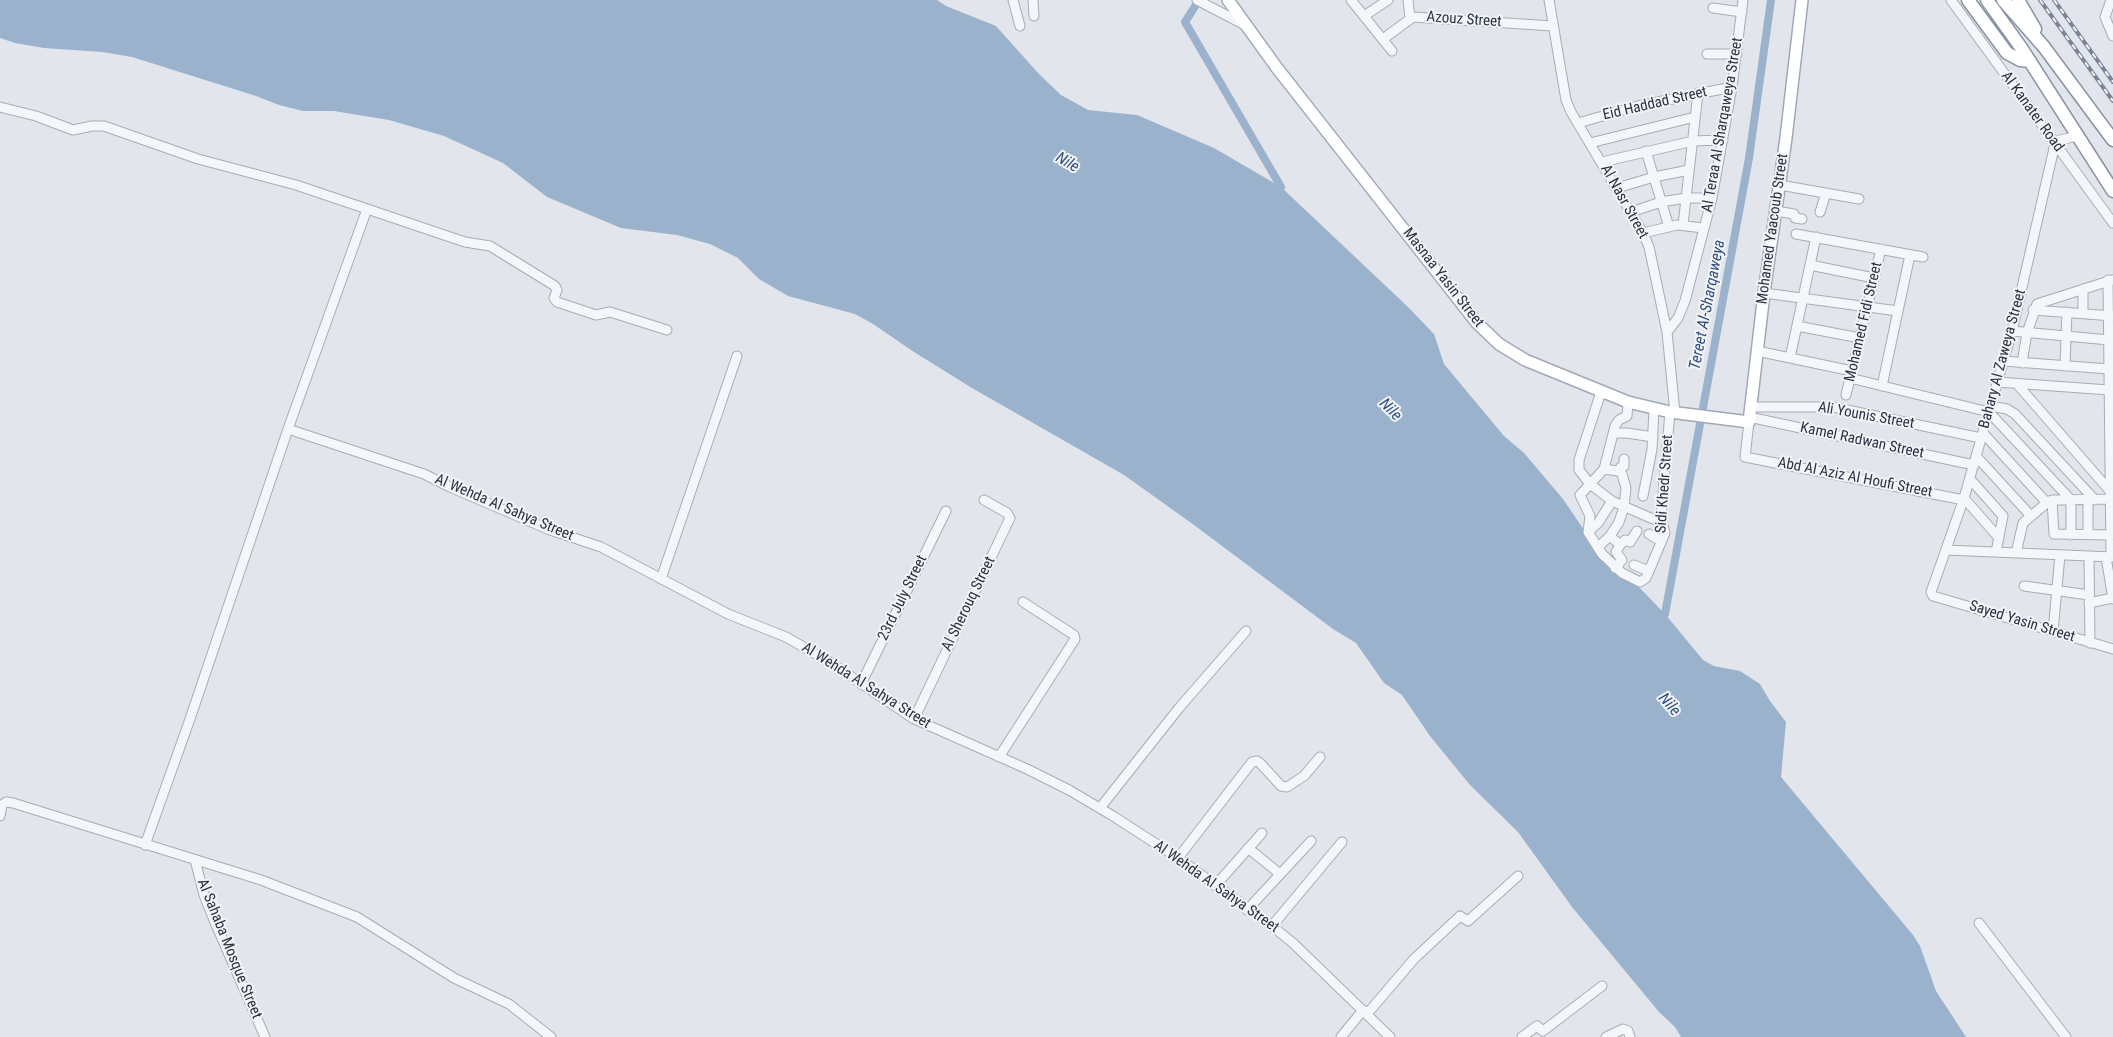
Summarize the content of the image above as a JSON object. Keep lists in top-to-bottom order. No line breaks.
{"streets":{"main road":["Mohamed Yaacoub Street","Masnaa Yasin Street"],"street":["Azouz Street","Eid Haddad Street","Al Kanater Road","Al Teraa Al Sharqaweya Street","Al Nasr Street","Mohamed Fidi Street","Bahary Al Zaweya Street","Ali Younis Street","Kamel Radwan Street","Abd Al Aziz Al Houfi Street","Sidi Khedr Street","Al Wehda Al Sahya Street","23rd July Street","Al Sherouq Street","Sayed Yasin Street","Al Sahaba Mosque Street"]},"crossings":[["Azouz Street","Al Nasr Street"],["Eid Haddad Street","Al Teraa Al Sharqaweya Street"],["Eid Haddad Street","Al Nasr Street"],["Al Kanater Road","Bahary Al Zaweya Street"],["Al Teraa Al Sharqaweya Street","Al Nasr Street"],["Al Nasr Street","Masnaa Yasin Street"],["Al Nasr Street","Sidi Khedr Street"],["Mohamed Yaacoub Street","Masnaa Yasin Street"],["Mohamed Yaacoub Street","Ali Younis Street"],["Mohamed Yaacoub Street","Kamel Radwan Street"],["Mohamed Yaacoub Street","Abd Al Aziz Al Houfi Street"],["Masnaa Yasin Street","Ali Younis Street"],["Masnaa Yasin Street","Kamel Radwan Street"],["Masnaa Yasin Street","Sidi Khedr Street"],["Bahary Al Zaweya Street","Ali Younis Street"],["Bahary Al Zaweya Street","Kamel Radwan Street"],["Bahary Al Zaweya Street","Abd Al Aziz Al Houfi Street"],["Bahary Al Zaweya Street","Sayed Yasin Street"],["Ali Younis Street","Kamel Radwan Street"],["Al Wehda Al Sahya Street","23rd July Street"],["Al Wehda Al Sahya Street","Al Sherouq Street"]],"water":["Nile","Tereet Al-Sharqaweya"]}
